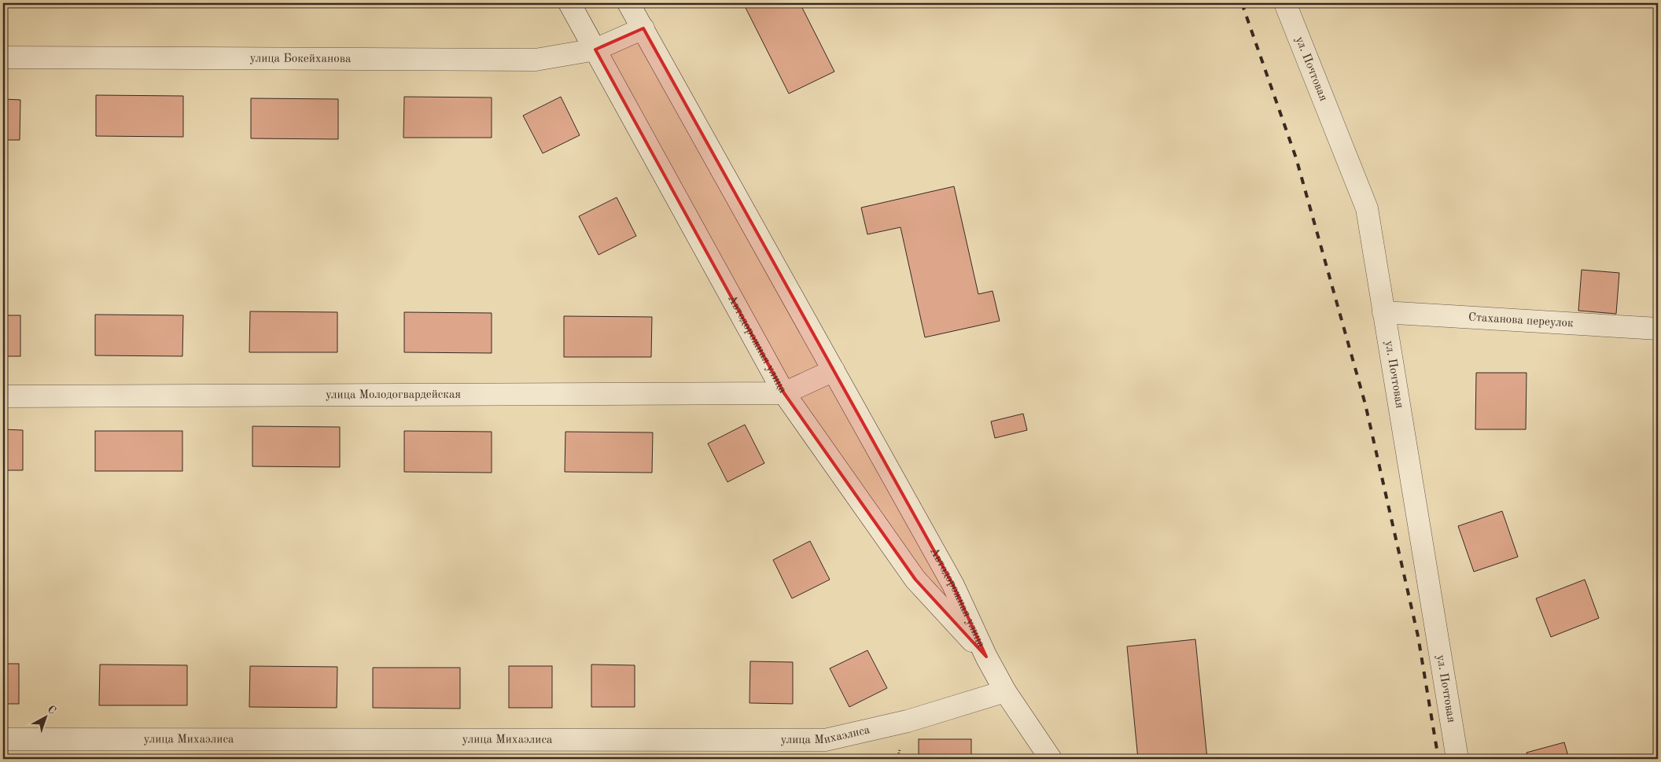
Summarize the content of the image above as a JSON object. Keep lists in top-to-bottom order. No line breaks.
{"streets":{"street":["улица Бокейханова","ул. Почтовая","Стаханова переулок","Автодорожная улица","улица Молодогвардейская","улица Михаэлиса"]},"crossings":[["улица Бокейханова","Автодорожная улица"],["ул. Почтовая","Стаханова переулок"],["Автодорожная улица","улица Молодогвардейская"],["Автодорожная улица","улица Михаэлиса"]],"north":"top right"}
